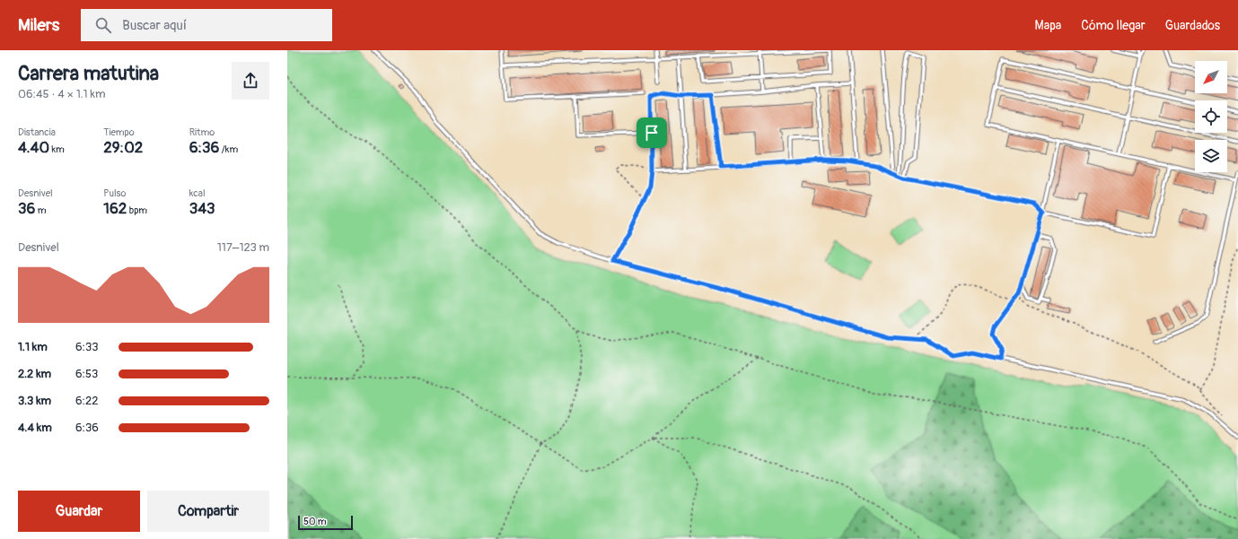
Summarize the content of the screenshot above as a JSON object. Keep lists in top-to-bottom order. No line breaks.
{"scale_bar":"50 m","north":"bottom left","page":{"header":"Milers","search":"Buscar aquí","nav":["Mapa","Cómo llegar","Guardados"],"heading":["Carrera matutina","06:45 · 4 × 1.1 km"],"stats":[["Distancia","4.40 km"],["Tiempo","29:02"],["Ritmo","6:36 /km"],["Desnivel","36 m"],["Pulso","162 bpm"],["kcal","343"]],"chart":["Desnivel","117–123 m"],"list":[{"name":"1.1 km","note":"6:33"},{"name":"2.2 km","note":"6:53"},{"name":"3.3 km","note":"6:22"},{"name":"4.4 km","note":"6:36"}],"buttons":["Guardar","Compartir"],"scale":"50 m"}}
